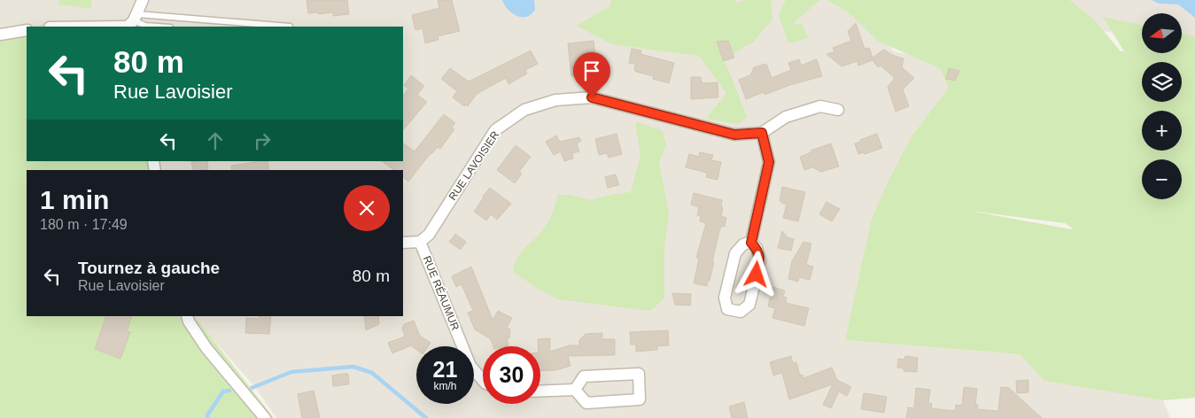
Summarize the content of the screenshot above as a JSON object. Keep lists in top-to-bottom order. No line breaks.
{"streets":{"street":["RUE LAVOISIER","RUE RÉAUMUR"]},"crossings":[["RUE LAVOISIER","RUE RÉAUMUR"]],"north":"left","page":{"map_buttons":["+","−"],"turn":["80 m","Rue Lavoisier"],"heading":["1 min","180 m · 17:49"],"list":[{"name":"Tournez à gauche","note":"Rue Lavoisier","value":"80 m"}],"speed":"21 km/h","limit":"30"}}
